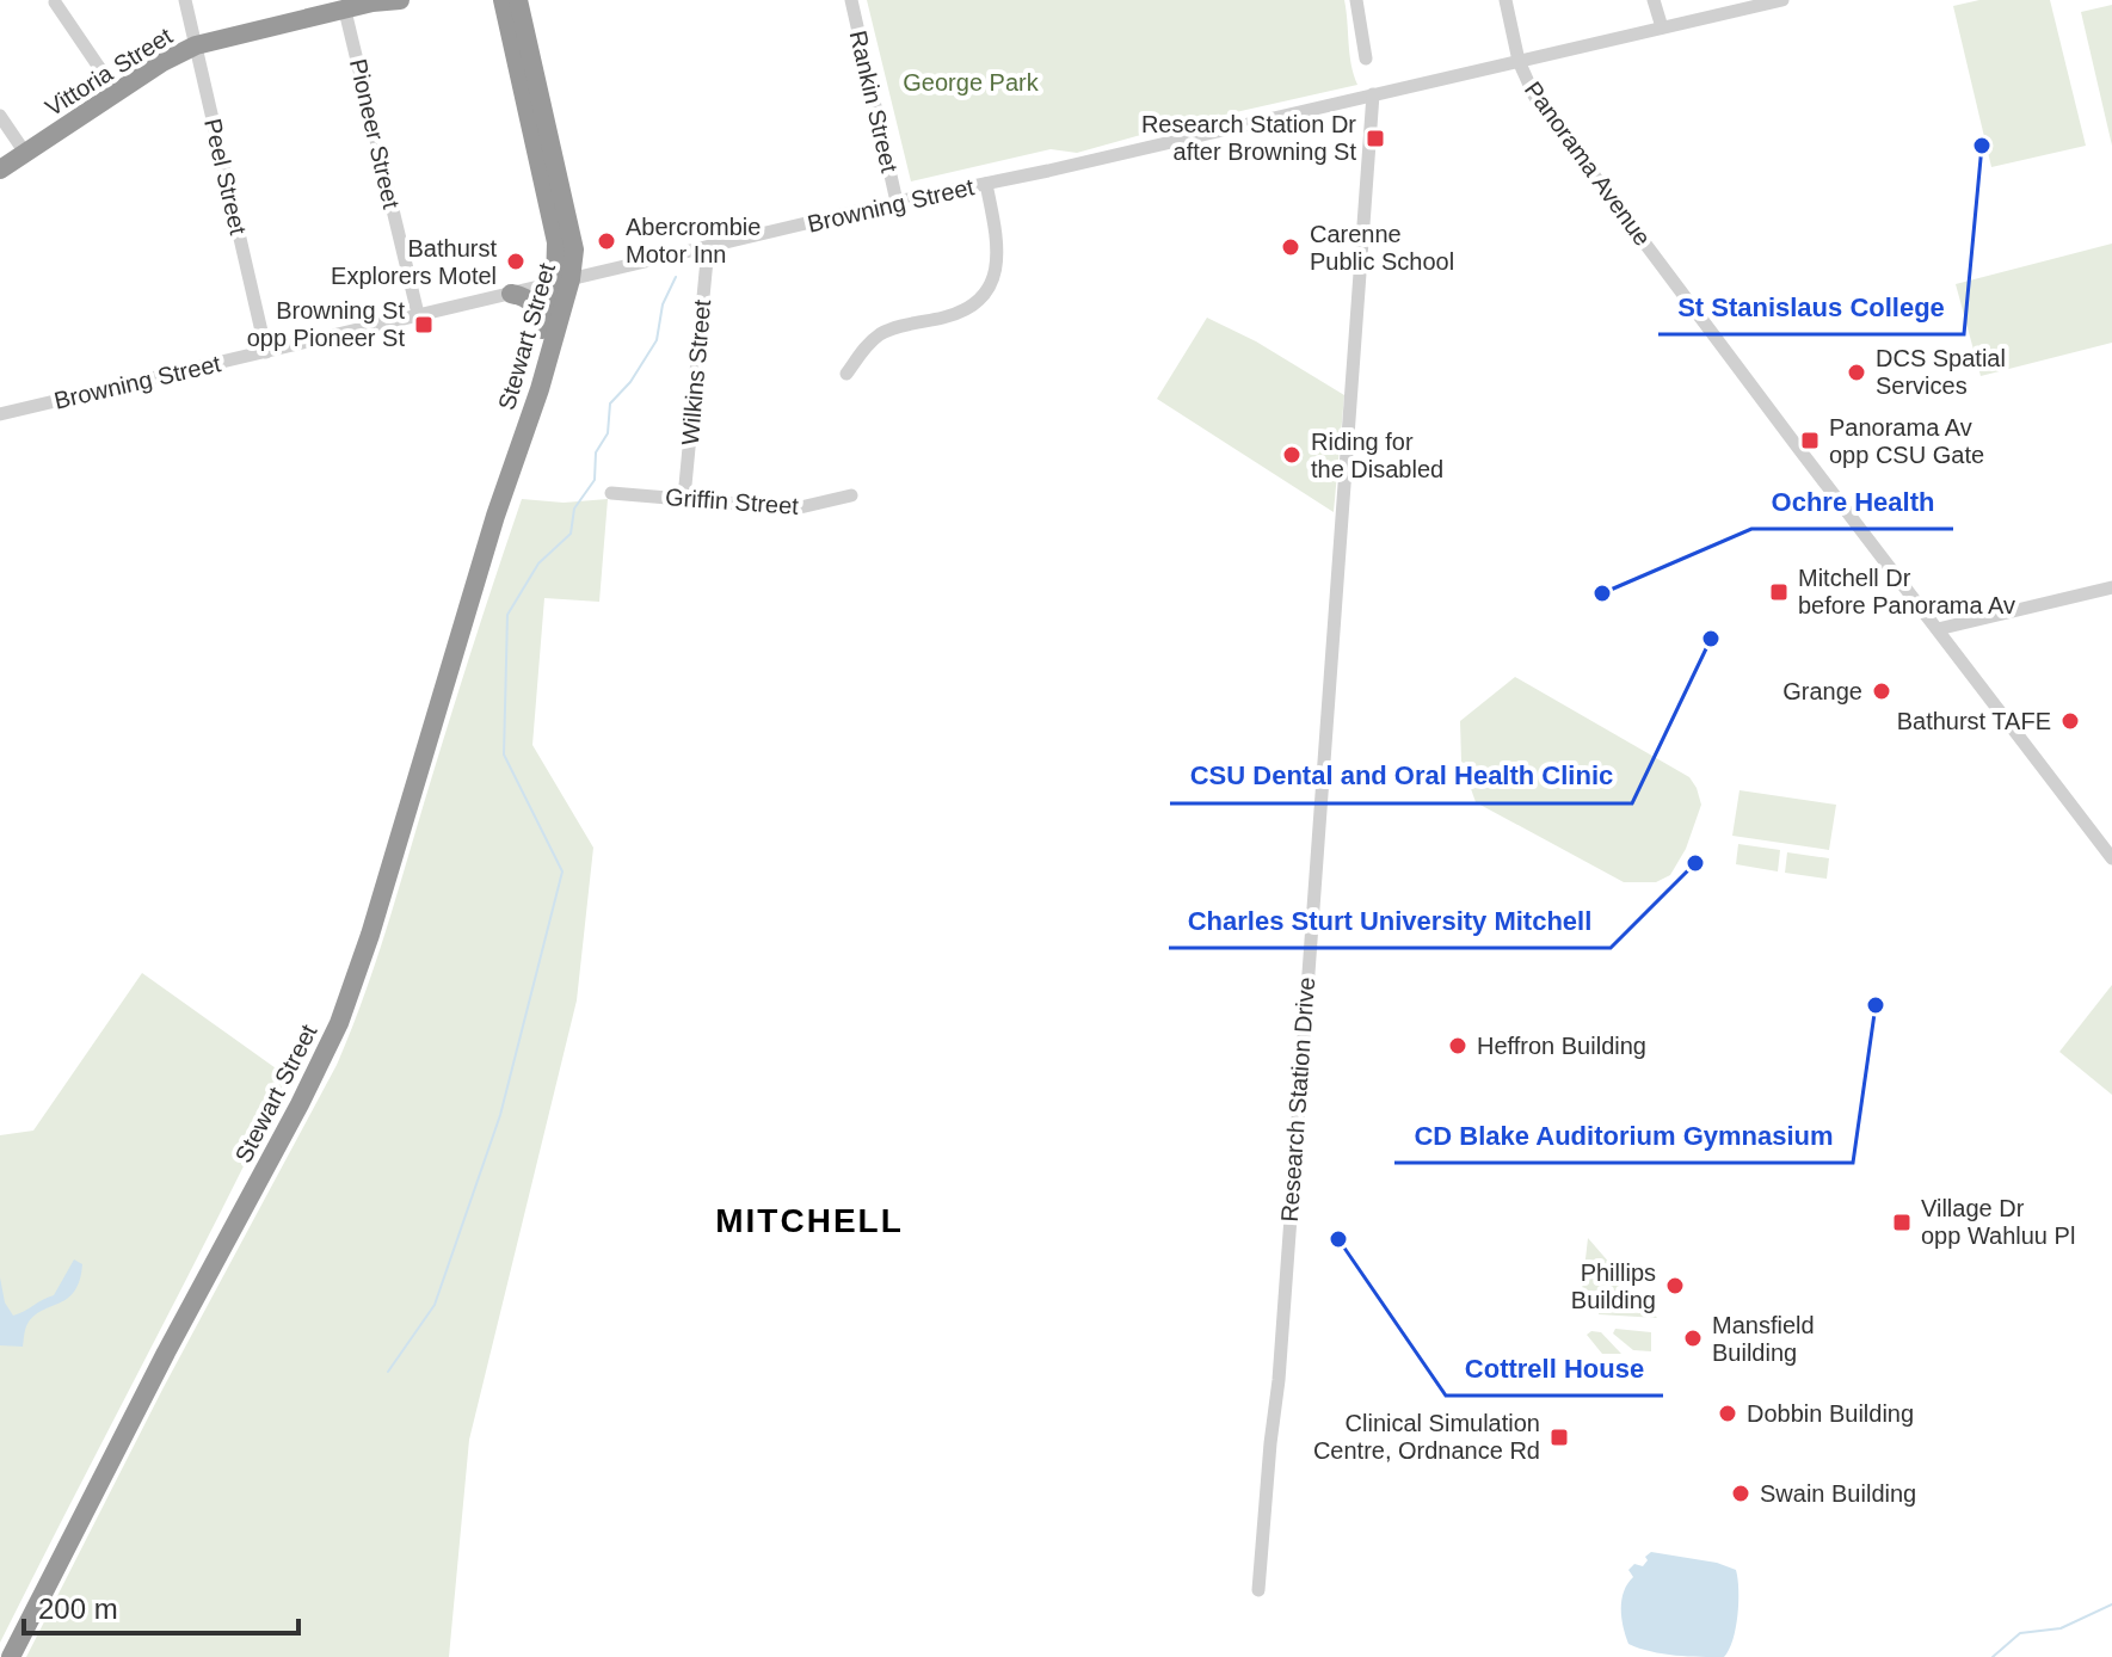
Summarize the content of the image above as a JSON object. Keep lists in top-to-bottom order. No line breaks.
{"streets":{"highway":["Vittoria Street","Stewart Street"],"street":["Rankin Street","Pioneer Street","Panorama Avenue","Peel Street","Browning Street","Wilkins Street","Griffin Street","Research Station Drive"]},"crossings":[["Vittoria Street","Pioneer Street"],["Vittoria Street","Peel Street"],["Rankin Street","Browning Street"],["Pioneer Street","Browning Street"],["Panorama Avenue","Browning Street"],["Peel Street","Browning Street"],["Browning Street","Stewart Street"],["Browning Street","Wilkins Street"],["Browning Street","Research Station Drive"],["Wilkins Street","Griffin Street"]],"districts":["MITCHELL"],"parks":["George Park"],"places":{"transit":["Research Station Dr after Browning St","Browning St opp Pioneer St","Panorama Av opp CSU Gate","Mitchell Dr before Panorama Av","Village Dr opp Wahluu Pl","Clinical Simulation Centre, Ordnance Rd"],"other":["St Stanislaus College","Abercrombie Motor Inn","Carenne Public School","Bathurst Explorers Motel","DCS Spatial Services","Riding for the Disabled","Ochre Health","CSU Dental and Oral Health Clinic","Grange","Bathurst TAFE","Charles Sturt University Mitchell","CD Blake Auditorium Gymnasium","Heffron Building","Cottrell House","Phillips Building","Mansfield Building","Dobbin Building","Swain Building"]},"scale_bar":"200 m"}
